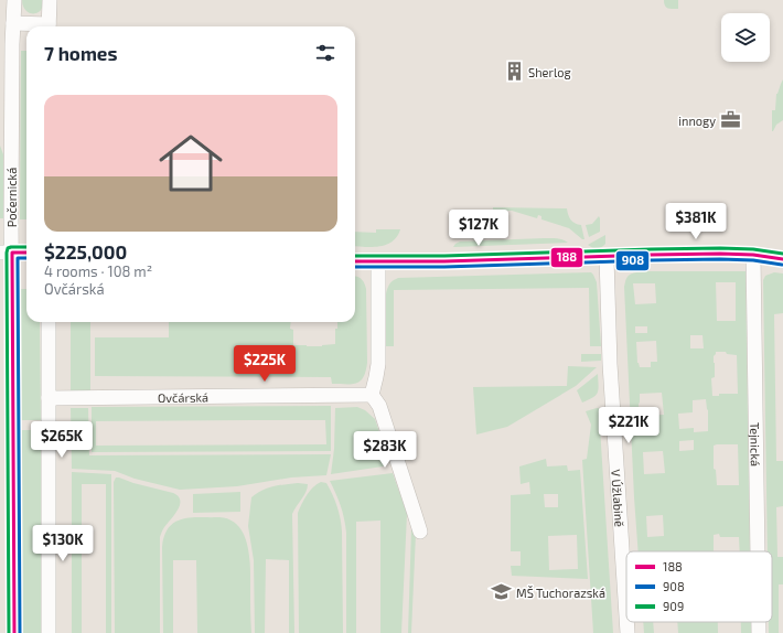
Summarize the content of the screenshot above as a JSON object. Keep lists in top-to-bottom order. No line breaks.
{"streets":{"street":["Počernická","Ovčárská","Tejnická","V Úžlabině"]},"places":{"building":["Sherlog"],"office":["innogy"],"school or university":["MŠ Tuchorazská"]},"lines":["transit line 909","transit line 188","transit line 908"],"legend":["188","908","909"],"page":{"heading":"7 homes","list":[{"name":"$225,000","note":"4 rooms · 108 m² · Ovčárská"}],"price":["$381K","$127K","$225K","$221K","$265K","$283K","$130K"]}}
